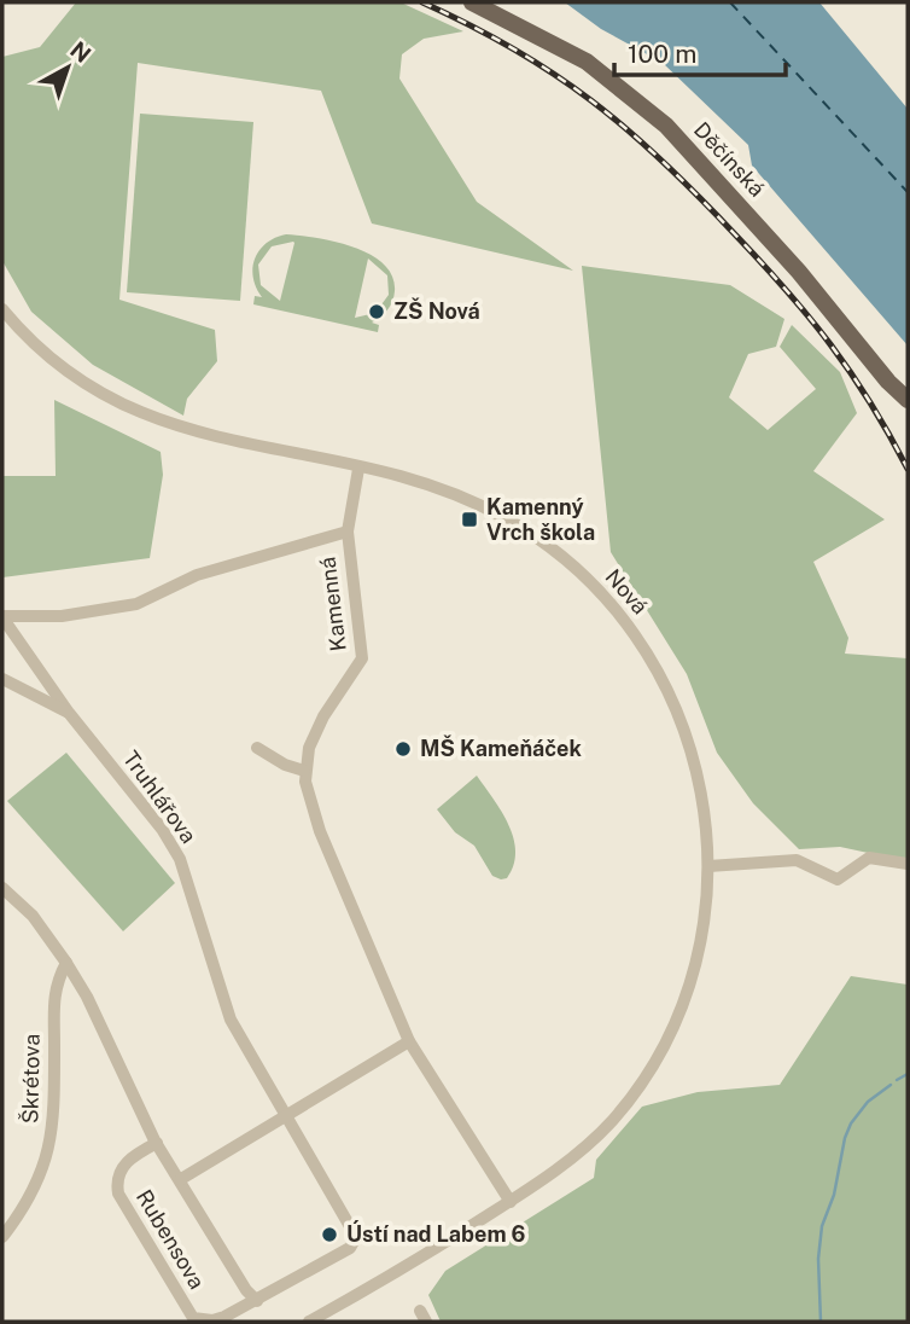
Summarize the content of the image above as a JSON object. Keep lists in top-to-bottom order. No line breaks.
{"streets":{"main road":["Děčínská"],"street":["Nová","Kamenná","Truhlářova","Škrétova","Rubensova"]},"crossings":[["Nová","Kamenná"],["Kamenná","Truhlářova"],["Truhlářova","Rubensova"],["Škrétova","Rubensova"]],"places":{"other":["ZŠ Nová","MŠ Kameňáček","Ústí nad Labem 6"],"transit":["Kamenný Vrch škola"]},"scale_bar":"100 m","north":"top right"}
